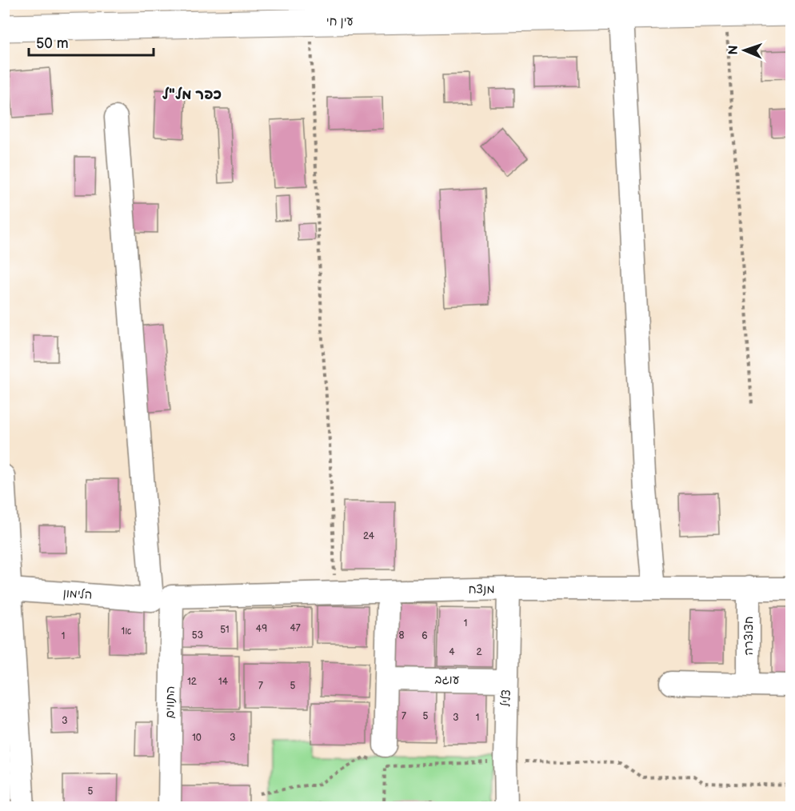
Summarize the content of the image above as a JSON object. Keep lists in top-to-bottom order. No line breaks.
{"streets":{"main road":["עין חי"],"street":["מנצח","הלימון","חצוצרה","עוגב","צליל","התווים"]},"crossings":[["מנצח","הלימון"],["מנצח","חצוצרה"],["מנצח","צליל"],["מנצח","התווים"],["הלימון","התווים"],["עוגב","צליל"]],"districts":["כפר מל\"ל"],"house_numbers":["24","1","47","49","51","1א","53","8","1","6","4","2","12","14","7","5","7","5","3","1","3","10","3","5"],"scale_bar":"50 m","north":"left"}
